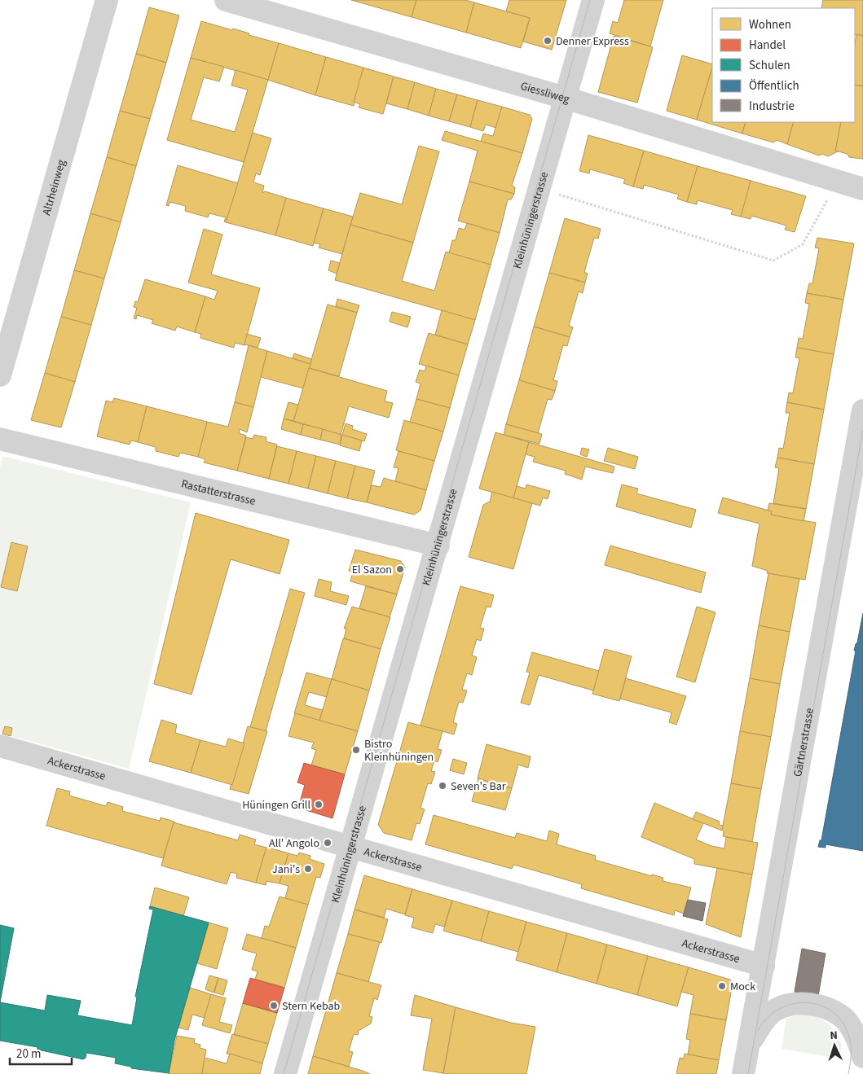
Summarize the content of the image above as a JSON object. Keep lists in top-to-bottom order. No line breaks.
{"streets":{"street":["Giessliweg","Altrheinweg","Kleinhüningerstrasse","Rastatterstrasse","Gärtnerstrasse","Ackerstrasse"]},"crossings":[["Giessliweg","Kleinhüningerstrasse"],["Kleinhüningerstrasse","Rastatterstrasse"],["Kleinhüningerstrasse","Ackerstrasse"],["Gärtnerstrasse","Ackerstrasse"]],"places":["Denner Express","El Sazon","Bistro Kleinhüningen","Seven's Bar","Hüningen Grill","All' Angolo","Jani's","Mock","Stern Kebab"],"legend":["Wohnen","Handel","Schulen","Öffentlich","Industrie"],"scale_bar":"20 m","north":"top"}
